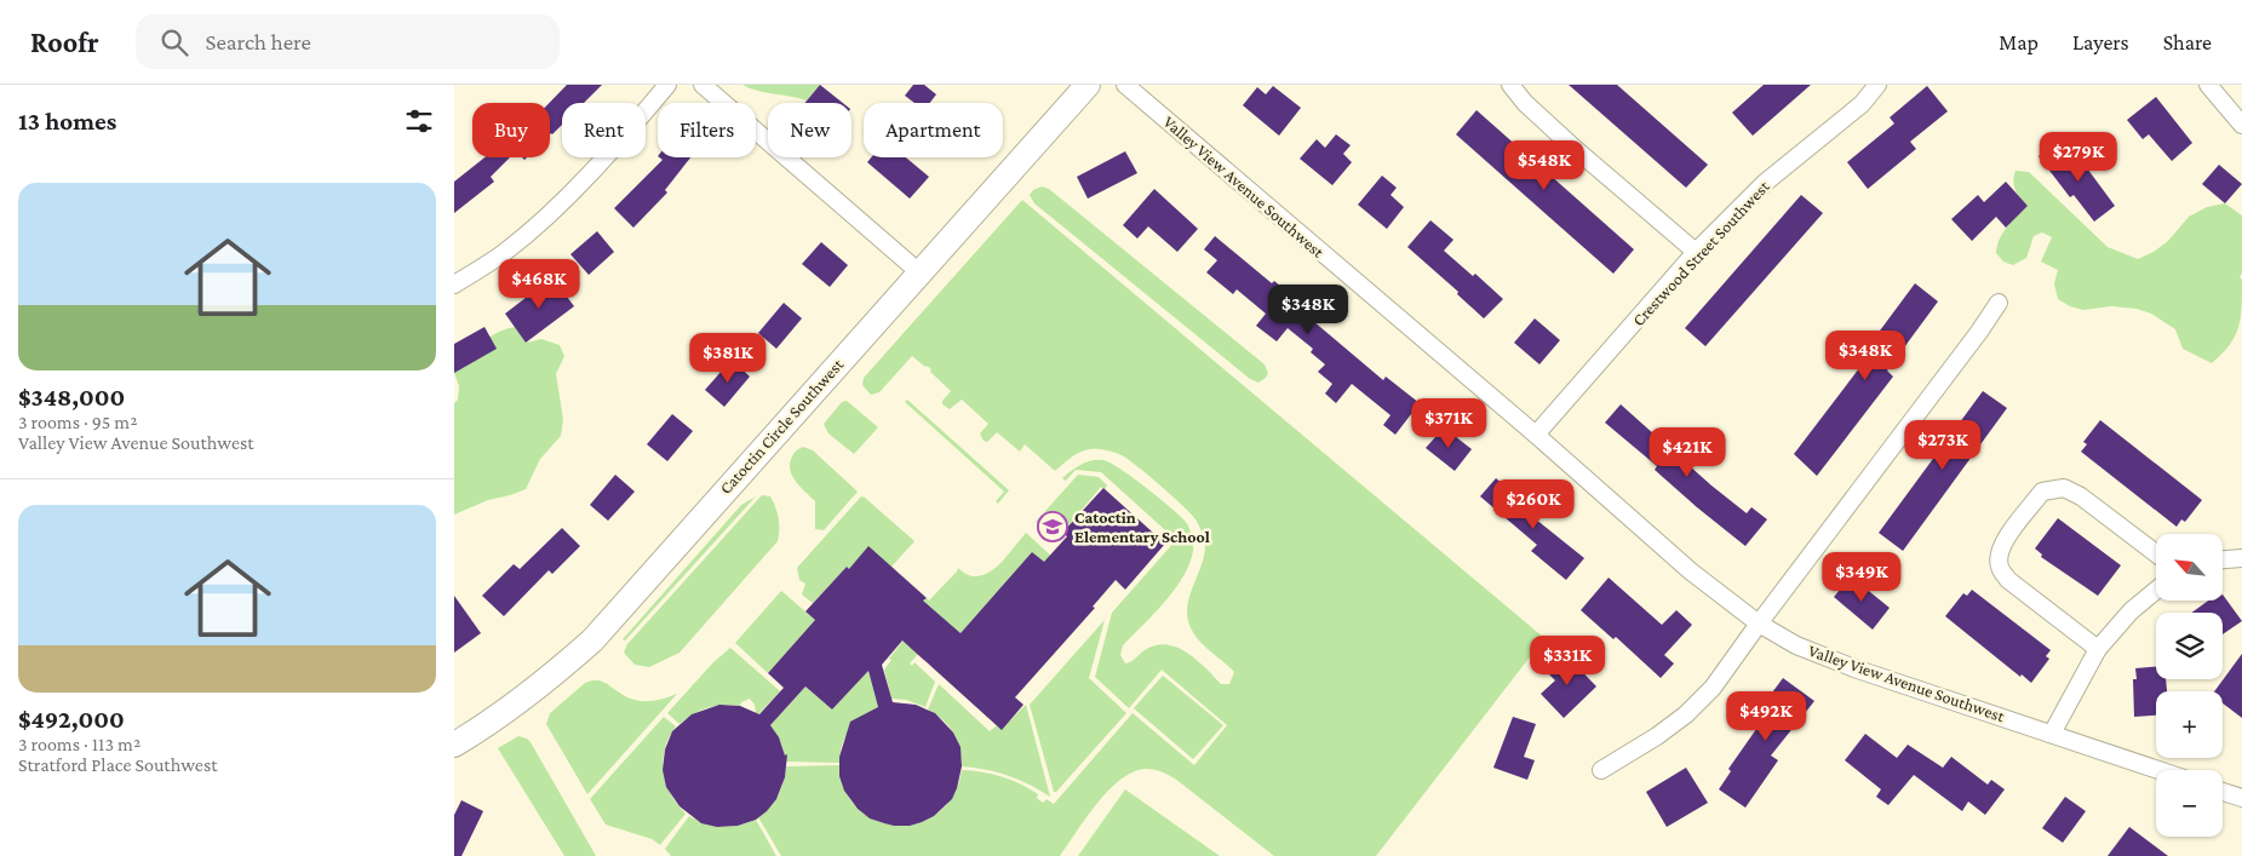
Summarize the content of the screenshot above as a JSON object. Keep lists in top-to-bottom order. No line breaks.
{"streets":{"main road":["Catoctin Circle Southwest"],"street":["Valley View Avenue Southwest","Crestwood Street Southwest"]},"crossings":[["Valley View Avenue Southwest","Crestwood Street Southwest"]],"places":{"school or university":["Catoctin Elementary School"]},"north":"top left","page":{"header":"Roofr","search":"Search here","nav":["Map","Layers","Share"],"heading":"13 homes","chip":["Buy","Rent","Filters","New","Apartment"],"price":["$279K","$548K","$468K","$348K","$348K","$381K","$371K","$273K","$421K","$260K","$349K","$331K","$492K"],"list":[{"name":"$348,000","note":"3 rooms · 95 m² · Valley View Avenue Southwest"},{"name":"$492,000","note":"3 rooms · 113 m² · Stratford Place Southwest"}],"map_buttons":["+","−"]}}
